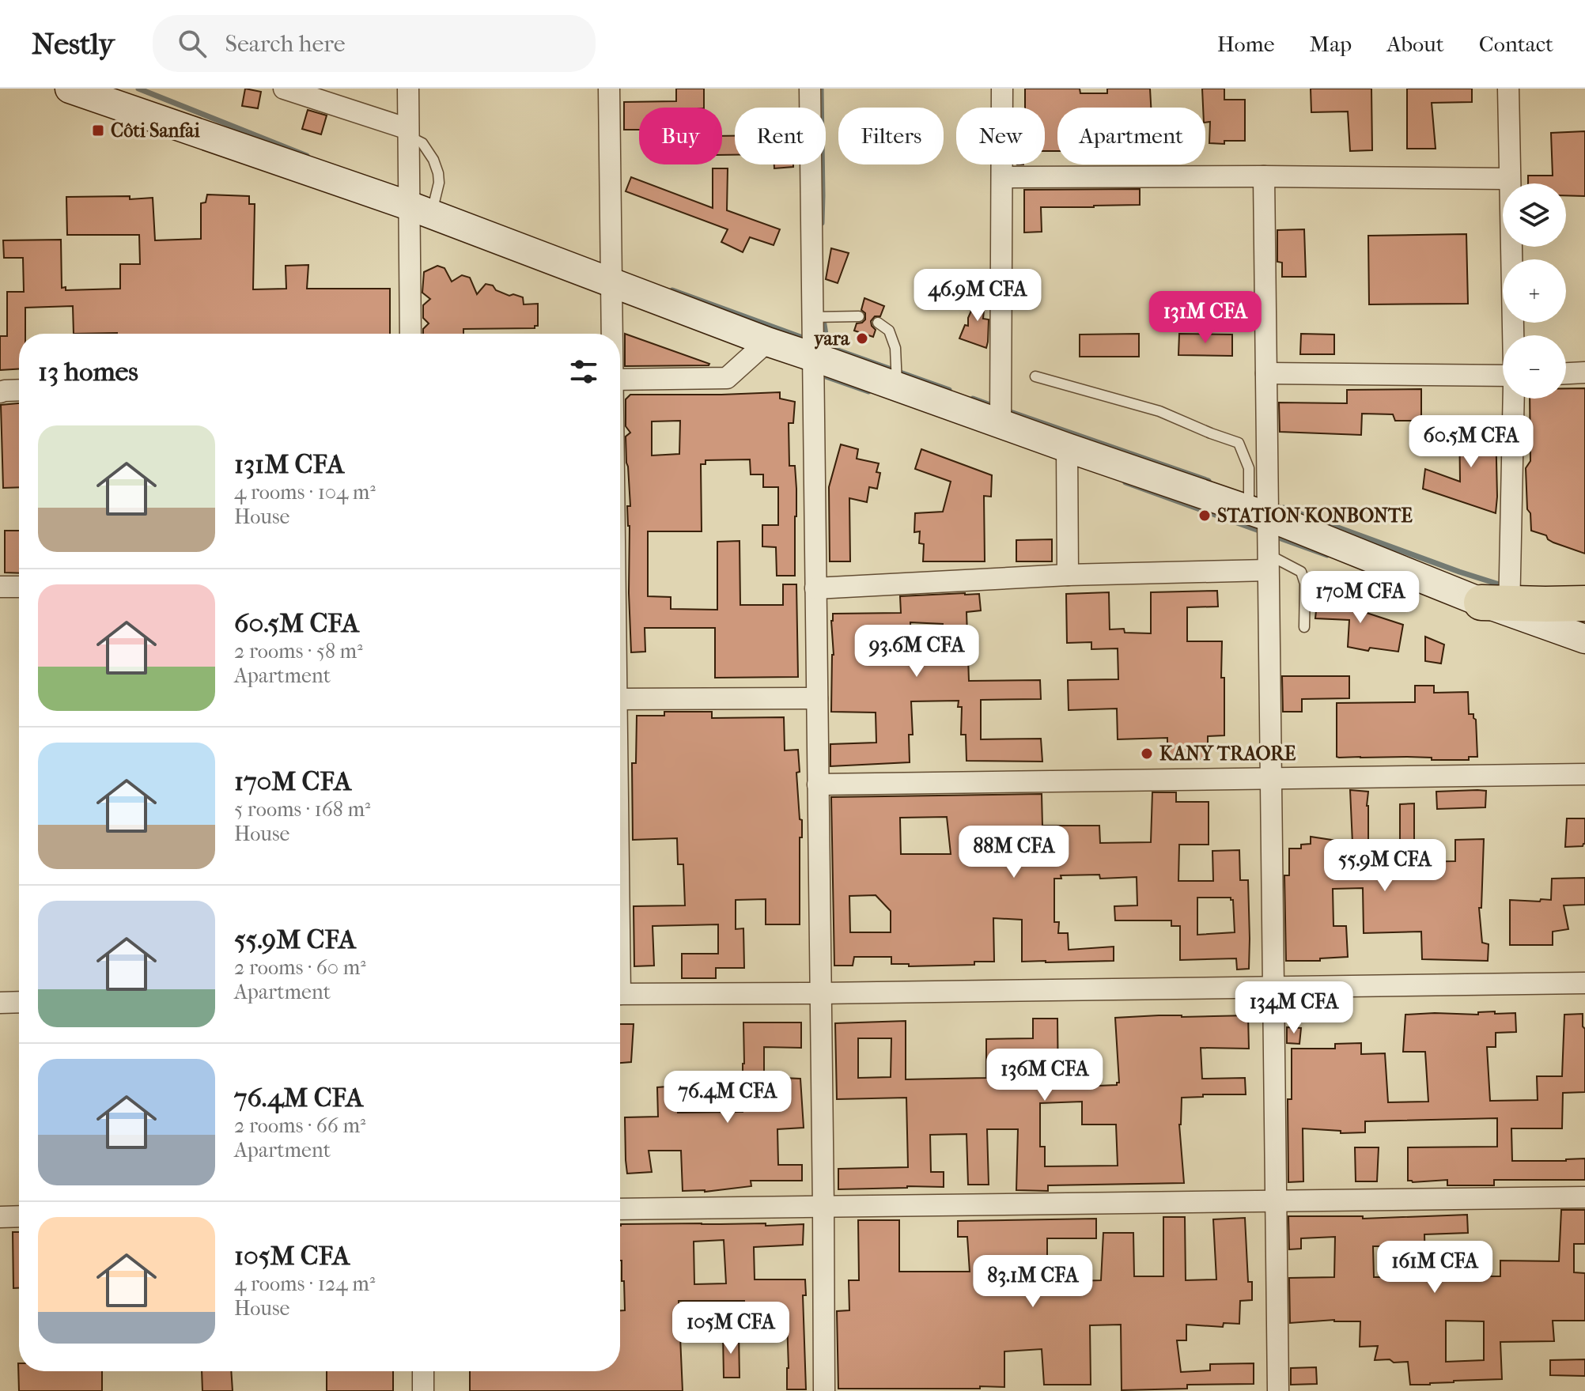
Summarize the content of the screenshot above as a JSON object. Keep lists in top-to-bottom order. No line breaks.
{"places":{"transit":["Côti Sanfai"],"other":["yara","STATION KONBONTE","KANY TRAORE"]},"page":{"header":"Nestly","search":"Search here","nav":["Home","Map","About","Contact"],"chip":["Buy","Rent","Filters","New","Apartment"],"map_buttons":["+","−"],"price":["46.9M CFA","131M CFA","60.5M CFA","170M CFA","93.6M CFA","88M CFA","55.9M CFA","134M CFA","136M CFA","76.4M CFA","161M CFA","83.1M CFA","105M CFA"],"heading":"13 homes","list":[{"name":"131M CFA","note":"4 rooms · 104 m² · House"},{"name":"60.5M CFA","note":"2 rooms · 58 m² · Apartment"},{"name":"170M CFA","note":"5 rooms · 168 m² · House"},{"name":"55.9M CFA","note":"2 rooms · 60 m² · Apartment"},{"name":"76.4M CFA","note":"2 rooms · 66 m² · Apartment"},{"name":"105M CFA","note":"4 rooms · 124 m² · House"}]}}
